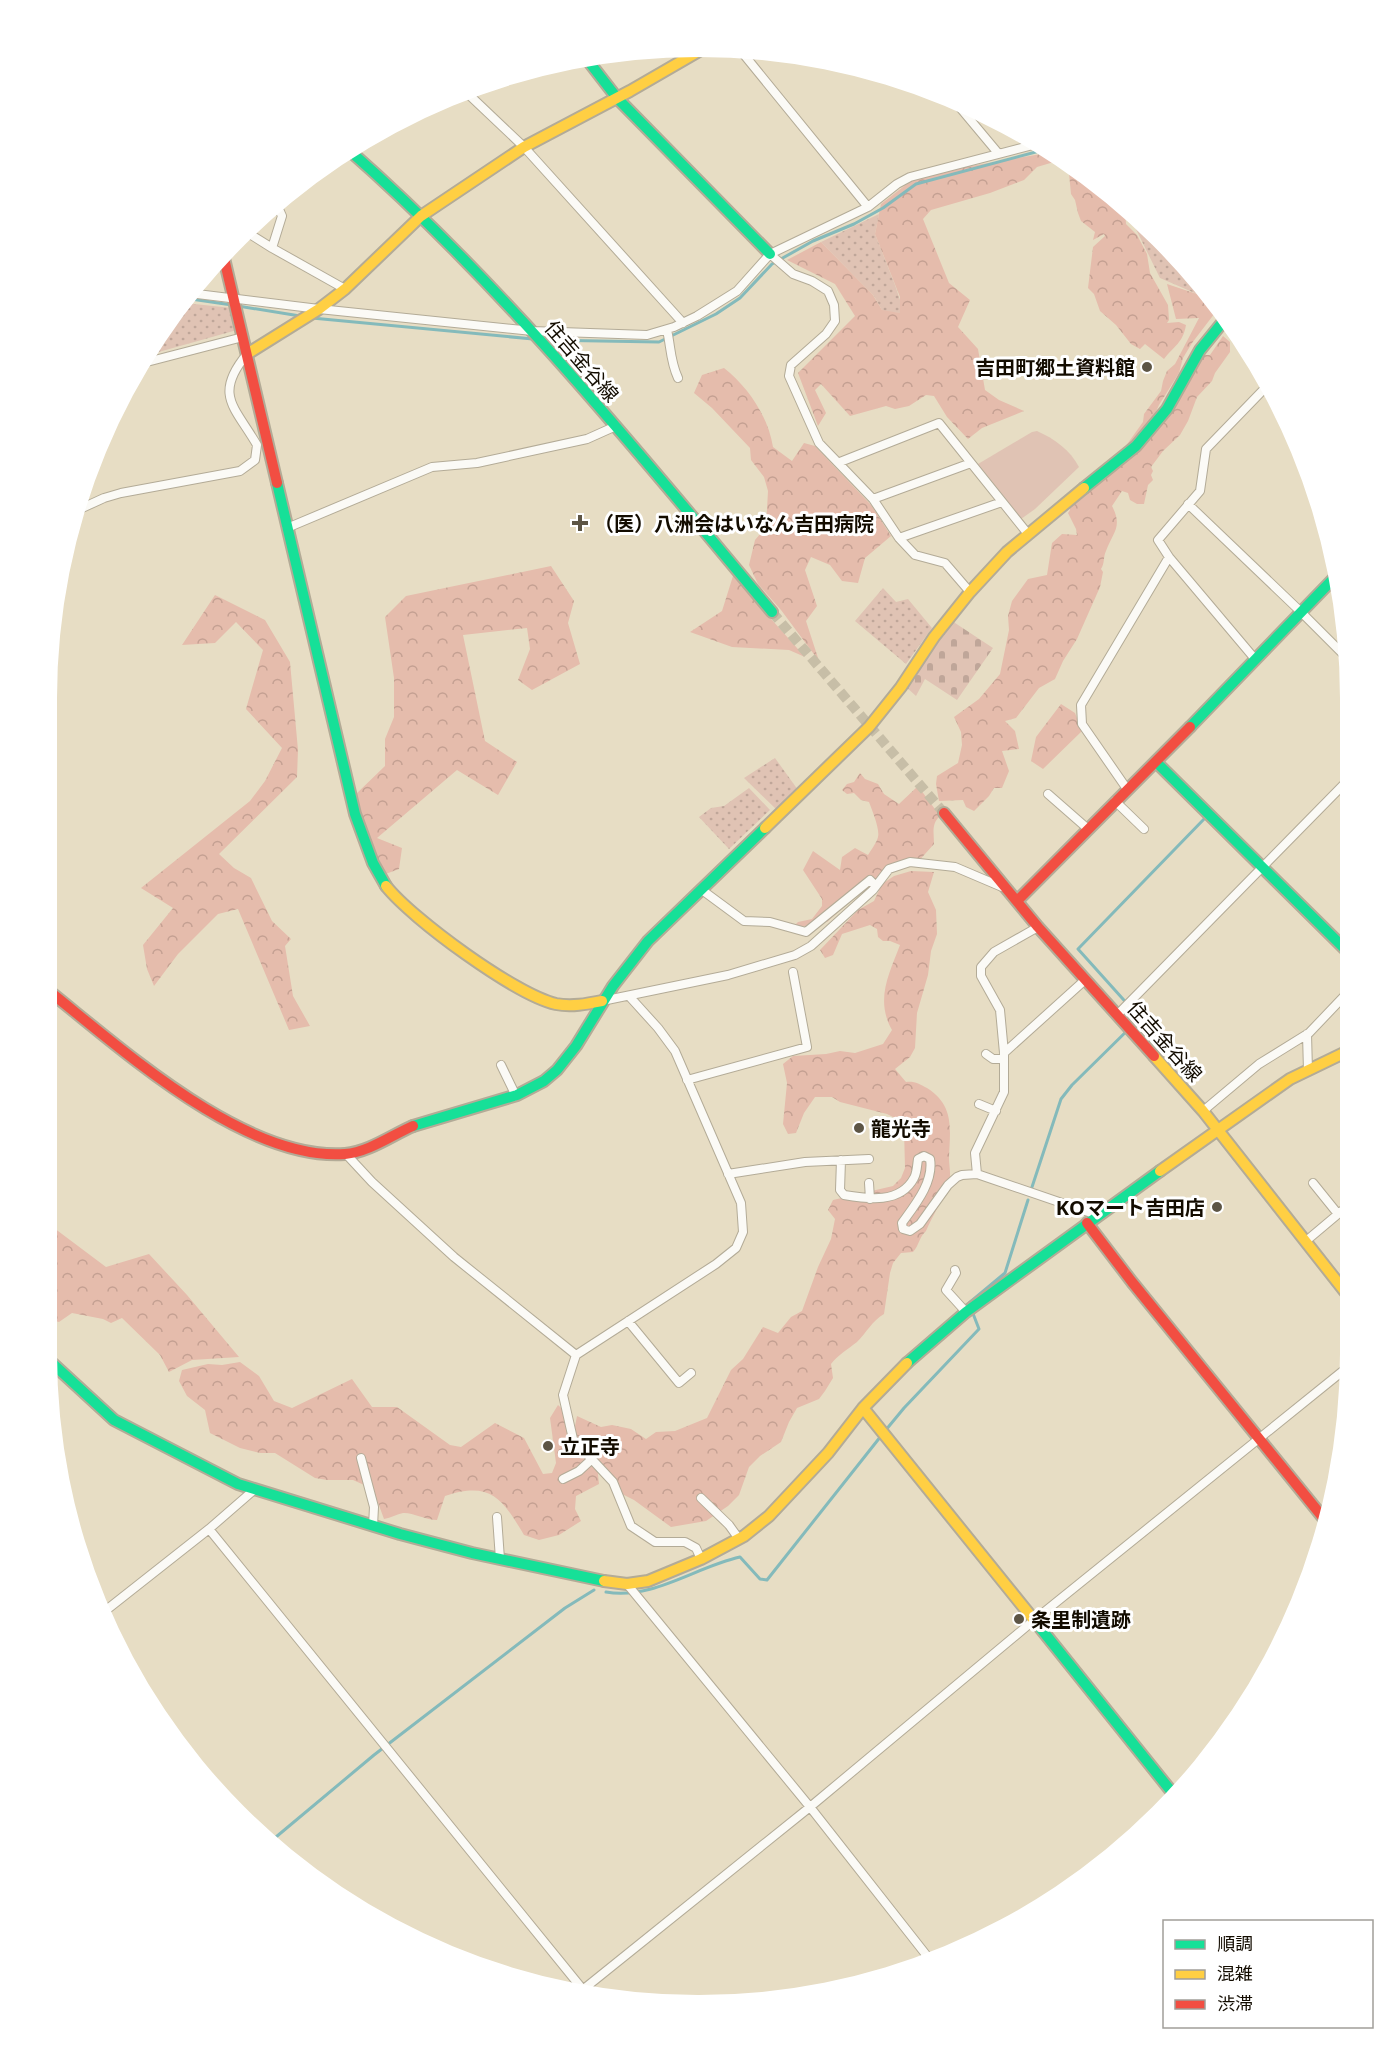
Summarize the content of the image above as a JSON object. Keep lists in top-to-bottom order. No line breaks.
{"streets":{"street":["住吉金谷線"]},"places":{"other":["吉田町郷土資料館","龍光寺","KOマート吉田店","立正寺","条里制遺跡"],"health":["（医）八洲会はいなん吉田病院"]},"legend":["順調","混雑","渋滞"]}
